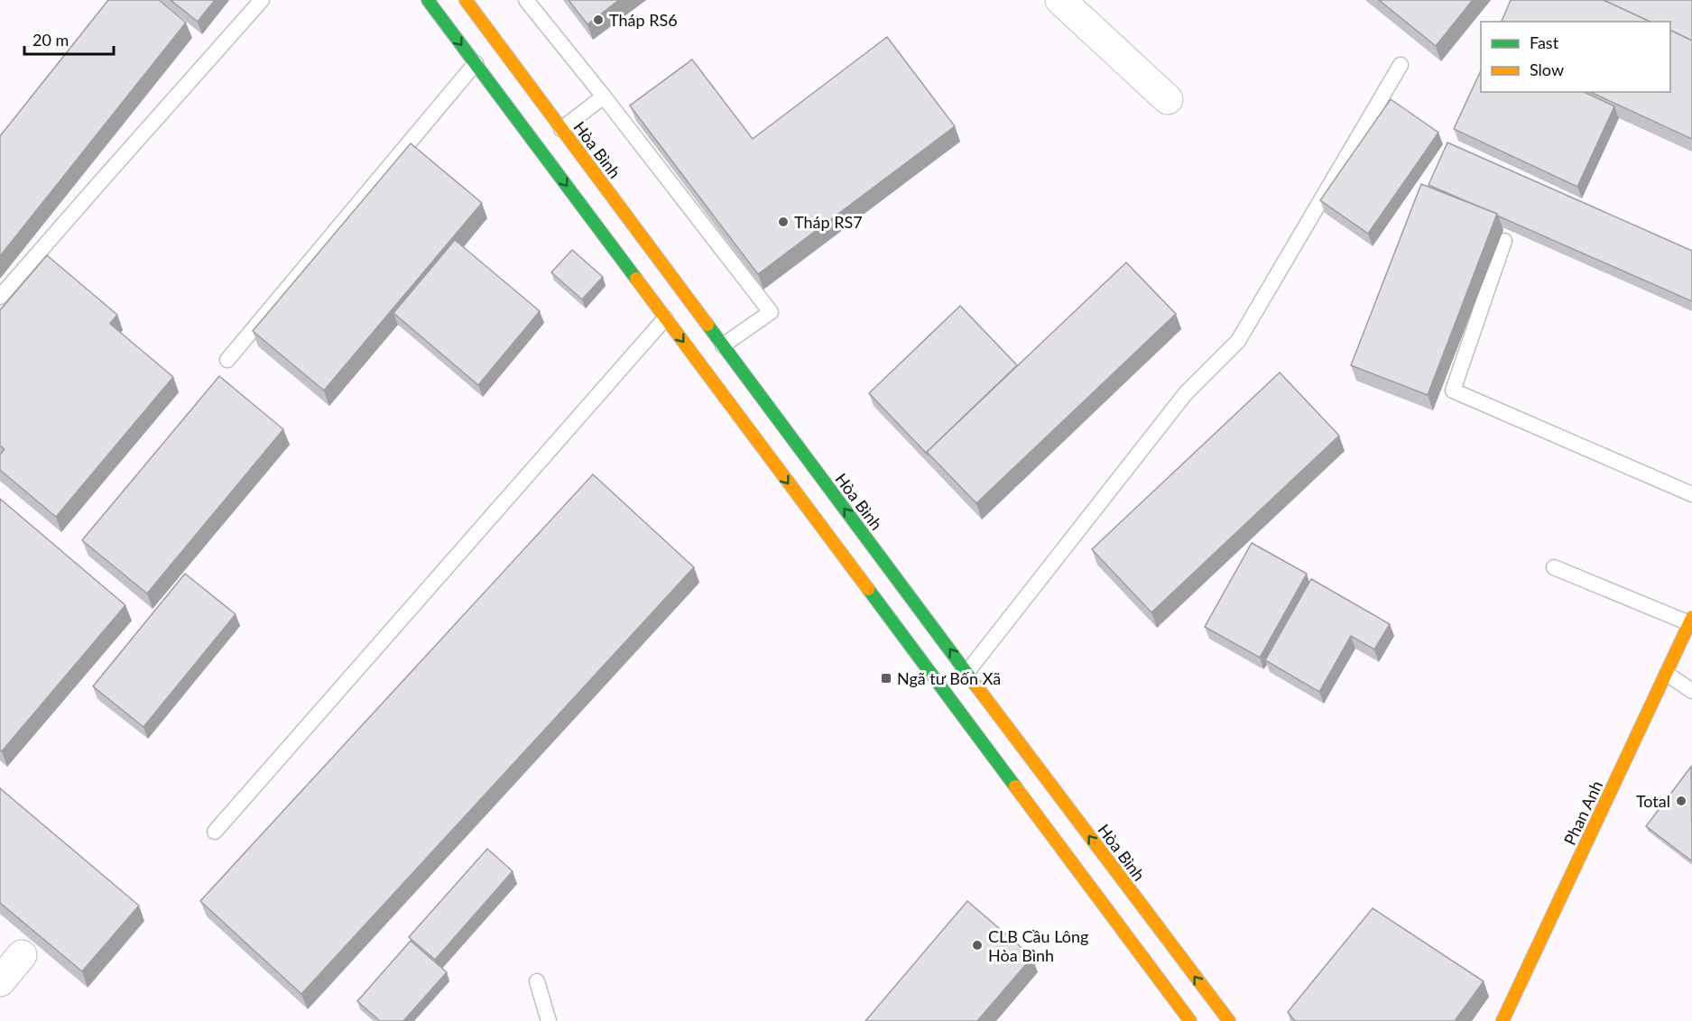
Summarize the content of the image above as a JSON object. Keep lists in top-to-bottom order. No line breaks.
{"streets":{"main road":["Hòa Bình","Phan Anh"]},"places":{"other":["Tháp RS6","Tháp RS7","Total","CLB Cầu Lông Hòa Bình"],"transit":["Ngã tư Bốn Xã"]},"legend":["Fast","Slow"],"scale_bar":"20 m"}
